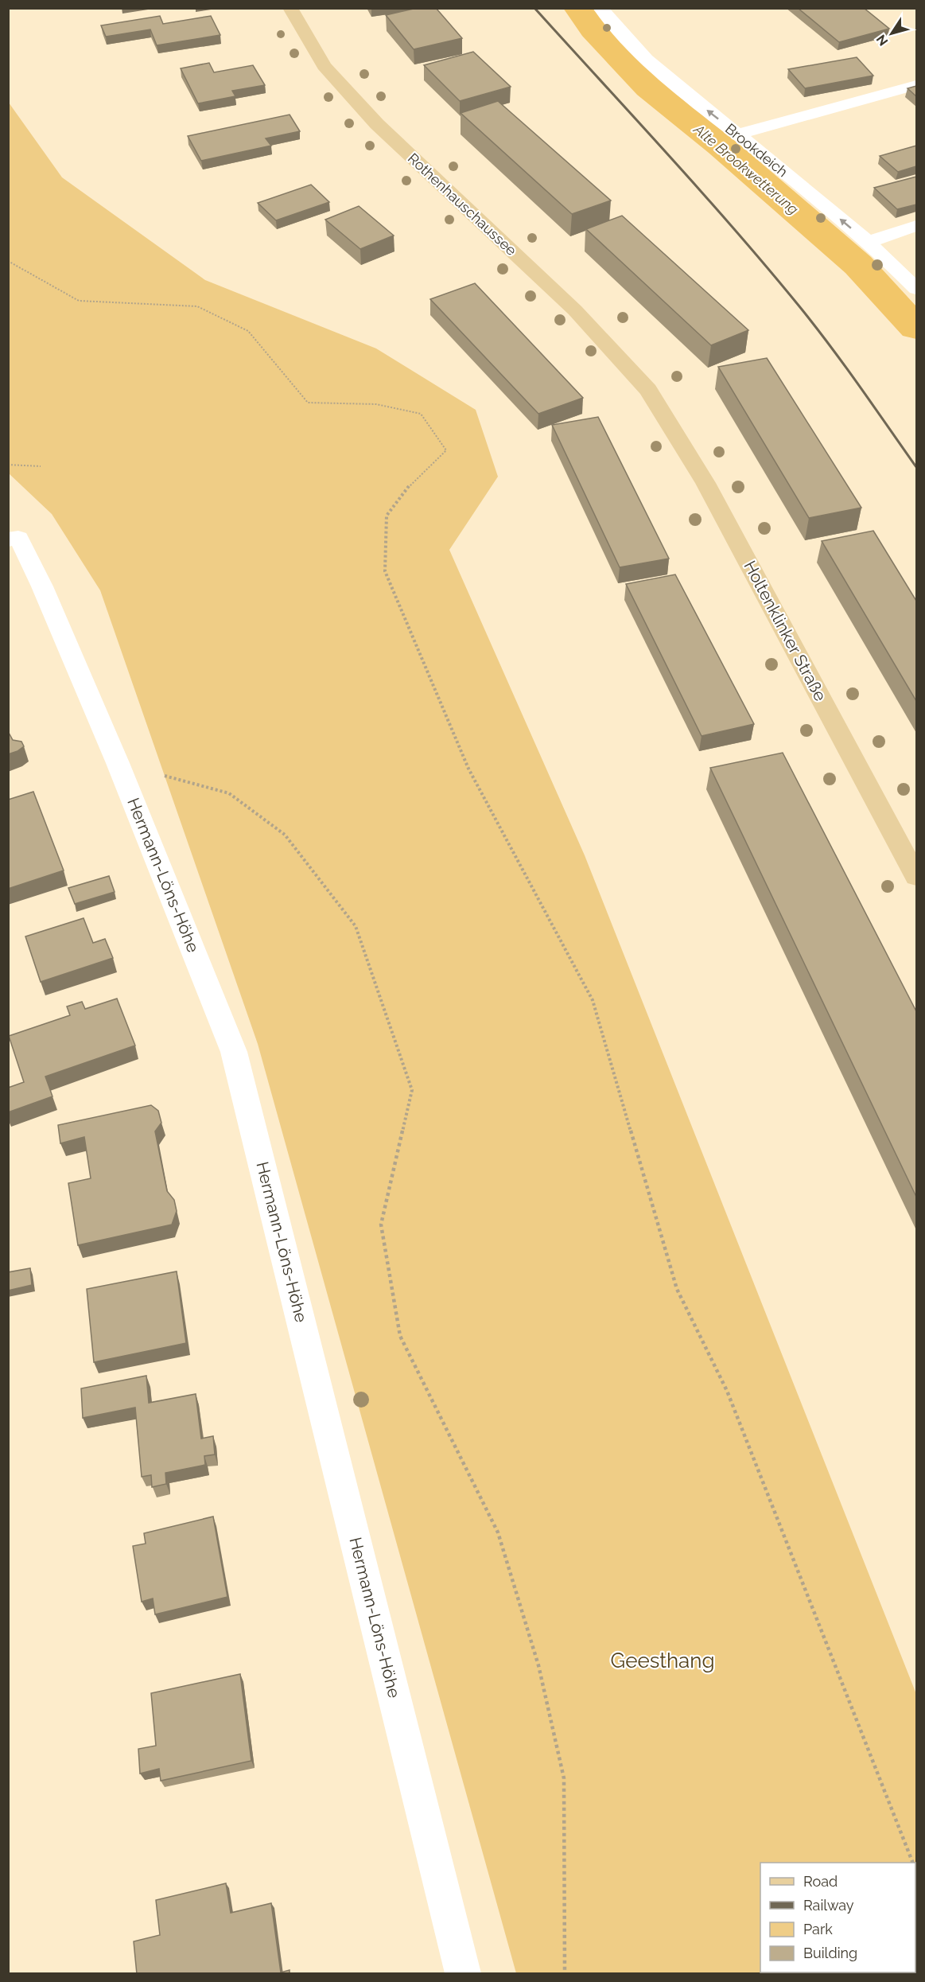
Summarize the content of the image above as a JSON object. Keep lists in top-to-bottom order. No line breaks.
{"streets":{"main road":["Rothenhauschaussee","Holtenklinker Straße"],"street":["Brookdeich","Hermann-Löns-Höhe"]},"crossings":[["Rothenhauschaussee","Holtenklinker Straße"]],"one_way":["Brookdeich"],"water":["Alte Brookwetterung"],"parks":["Geesthang"],"legend":["Road","Railway","Park","Building"],"north":"bottom left"}
